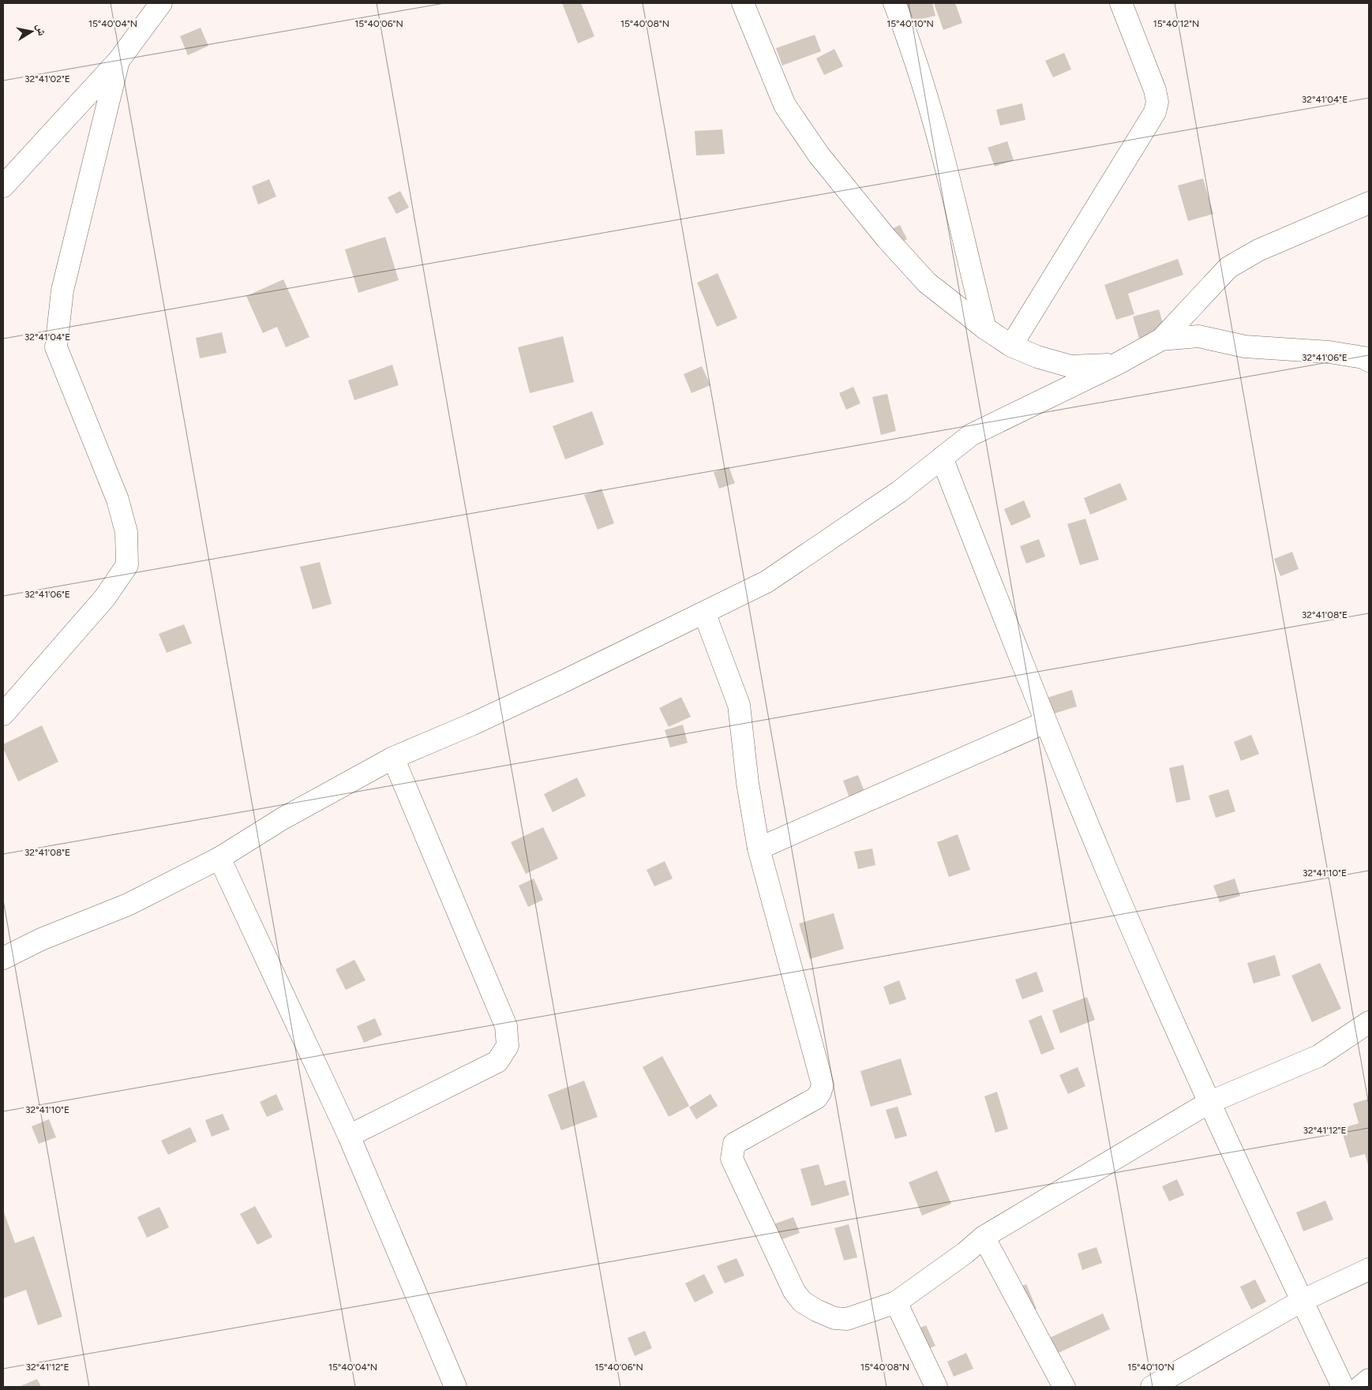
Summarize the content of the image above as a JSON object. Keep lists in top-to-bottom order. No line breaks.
{"north":"right","coordinates":["15°40'04\"N","15°40'06\"N","15°40'08\"N","15°40'10\"N","15°40'12\"N","32°41'02\"E","32°41'04\"E","32°41'06\"E","32°41'08\"E","32°41'10\"E","32°41'12\"E"]}
